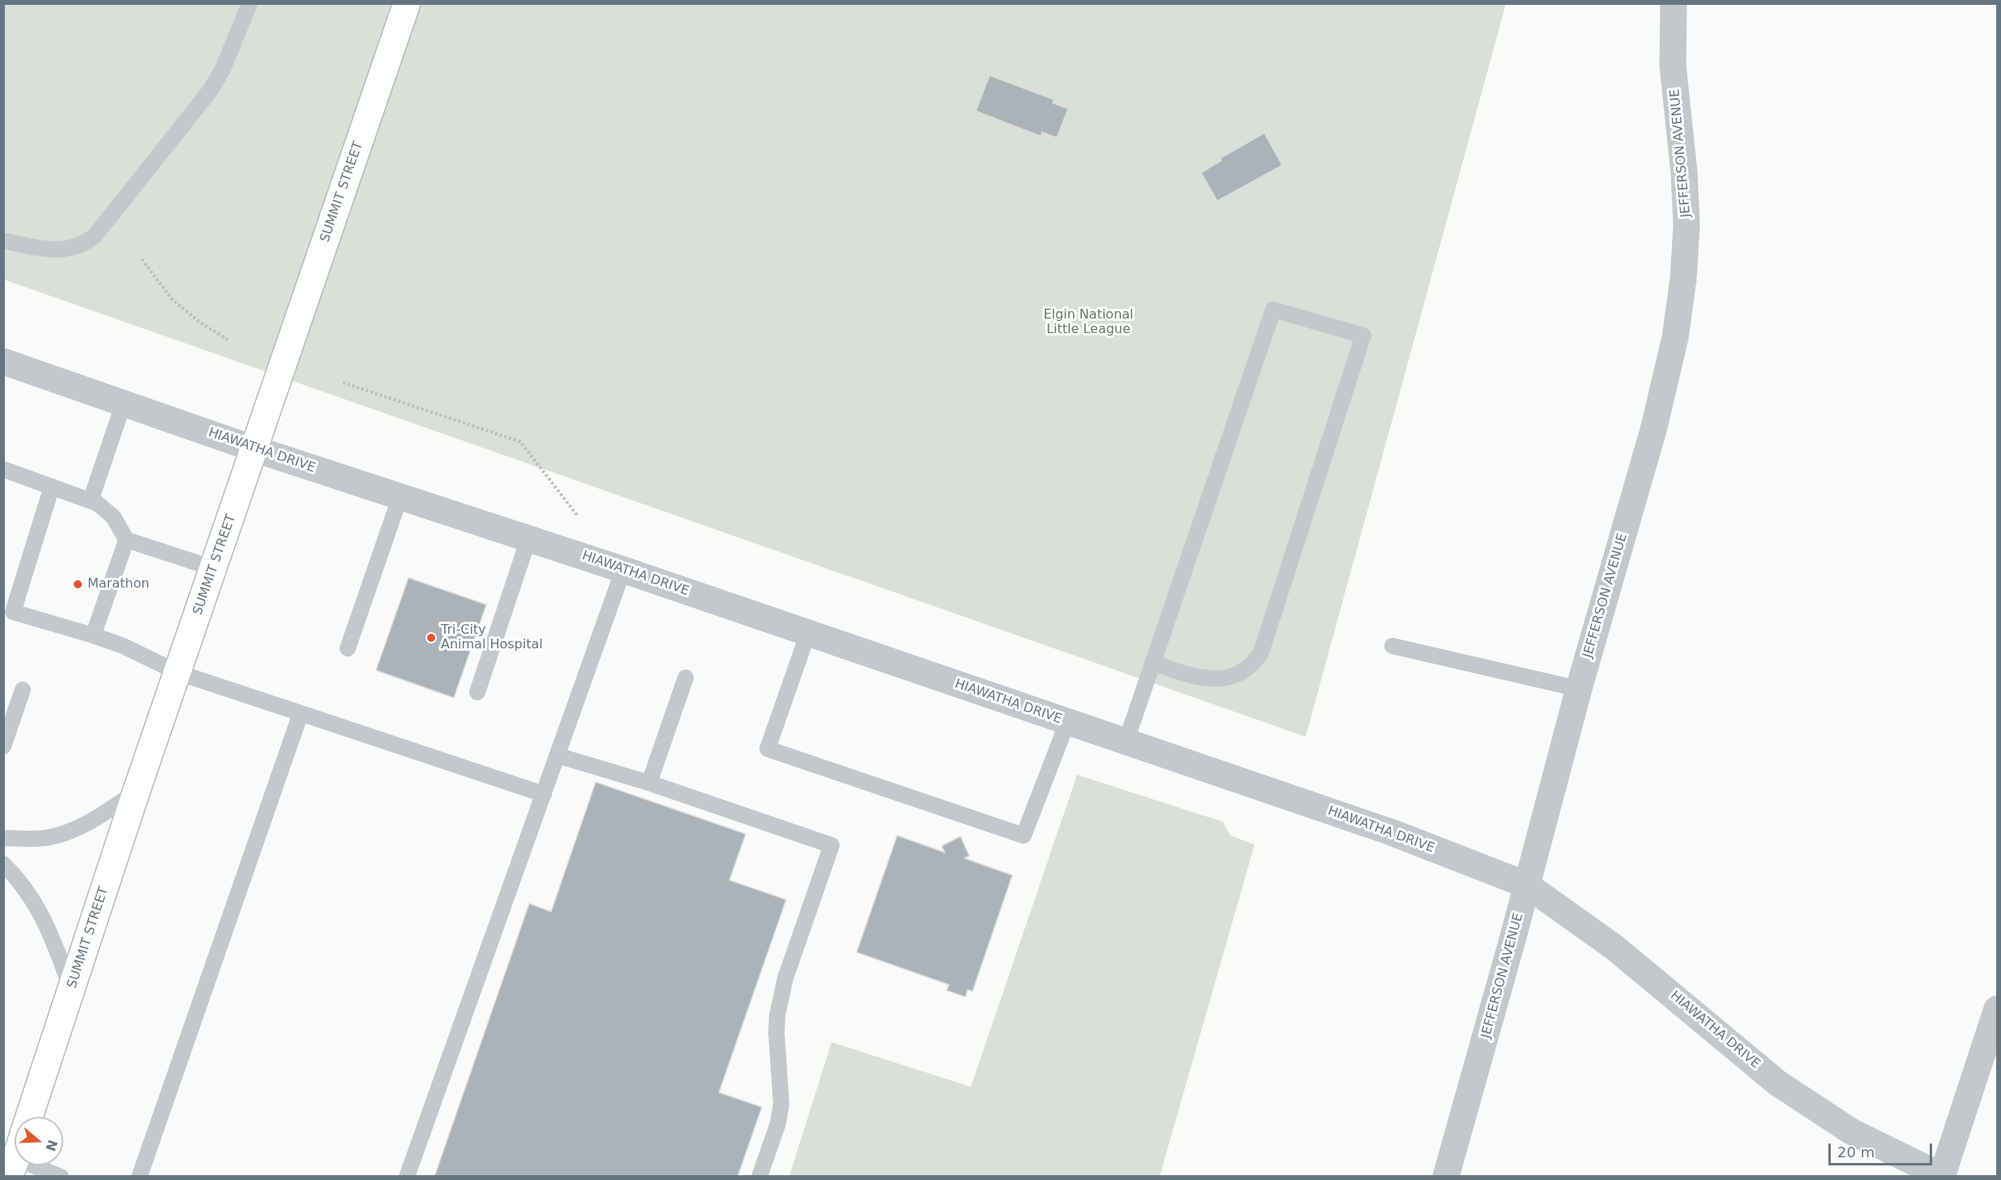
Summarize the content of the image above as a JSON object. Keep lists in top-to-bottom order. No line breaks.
{"streets":{"main road":["SUMMIT STREET"],"street":["JEFFERSON AVENUE","HIAWATHA DRIVE"]},"crossings":[["JEFFERSON AVENUE","HIAWATHA DRIVE"],["SUMMIT STREET","HIAWATHA DRIVE"]],"parks":["Elgin National Little League"],"places":["Marathon","Tri-City Animal Hospital"],"scale_bar":"20 m","north":"right"}
